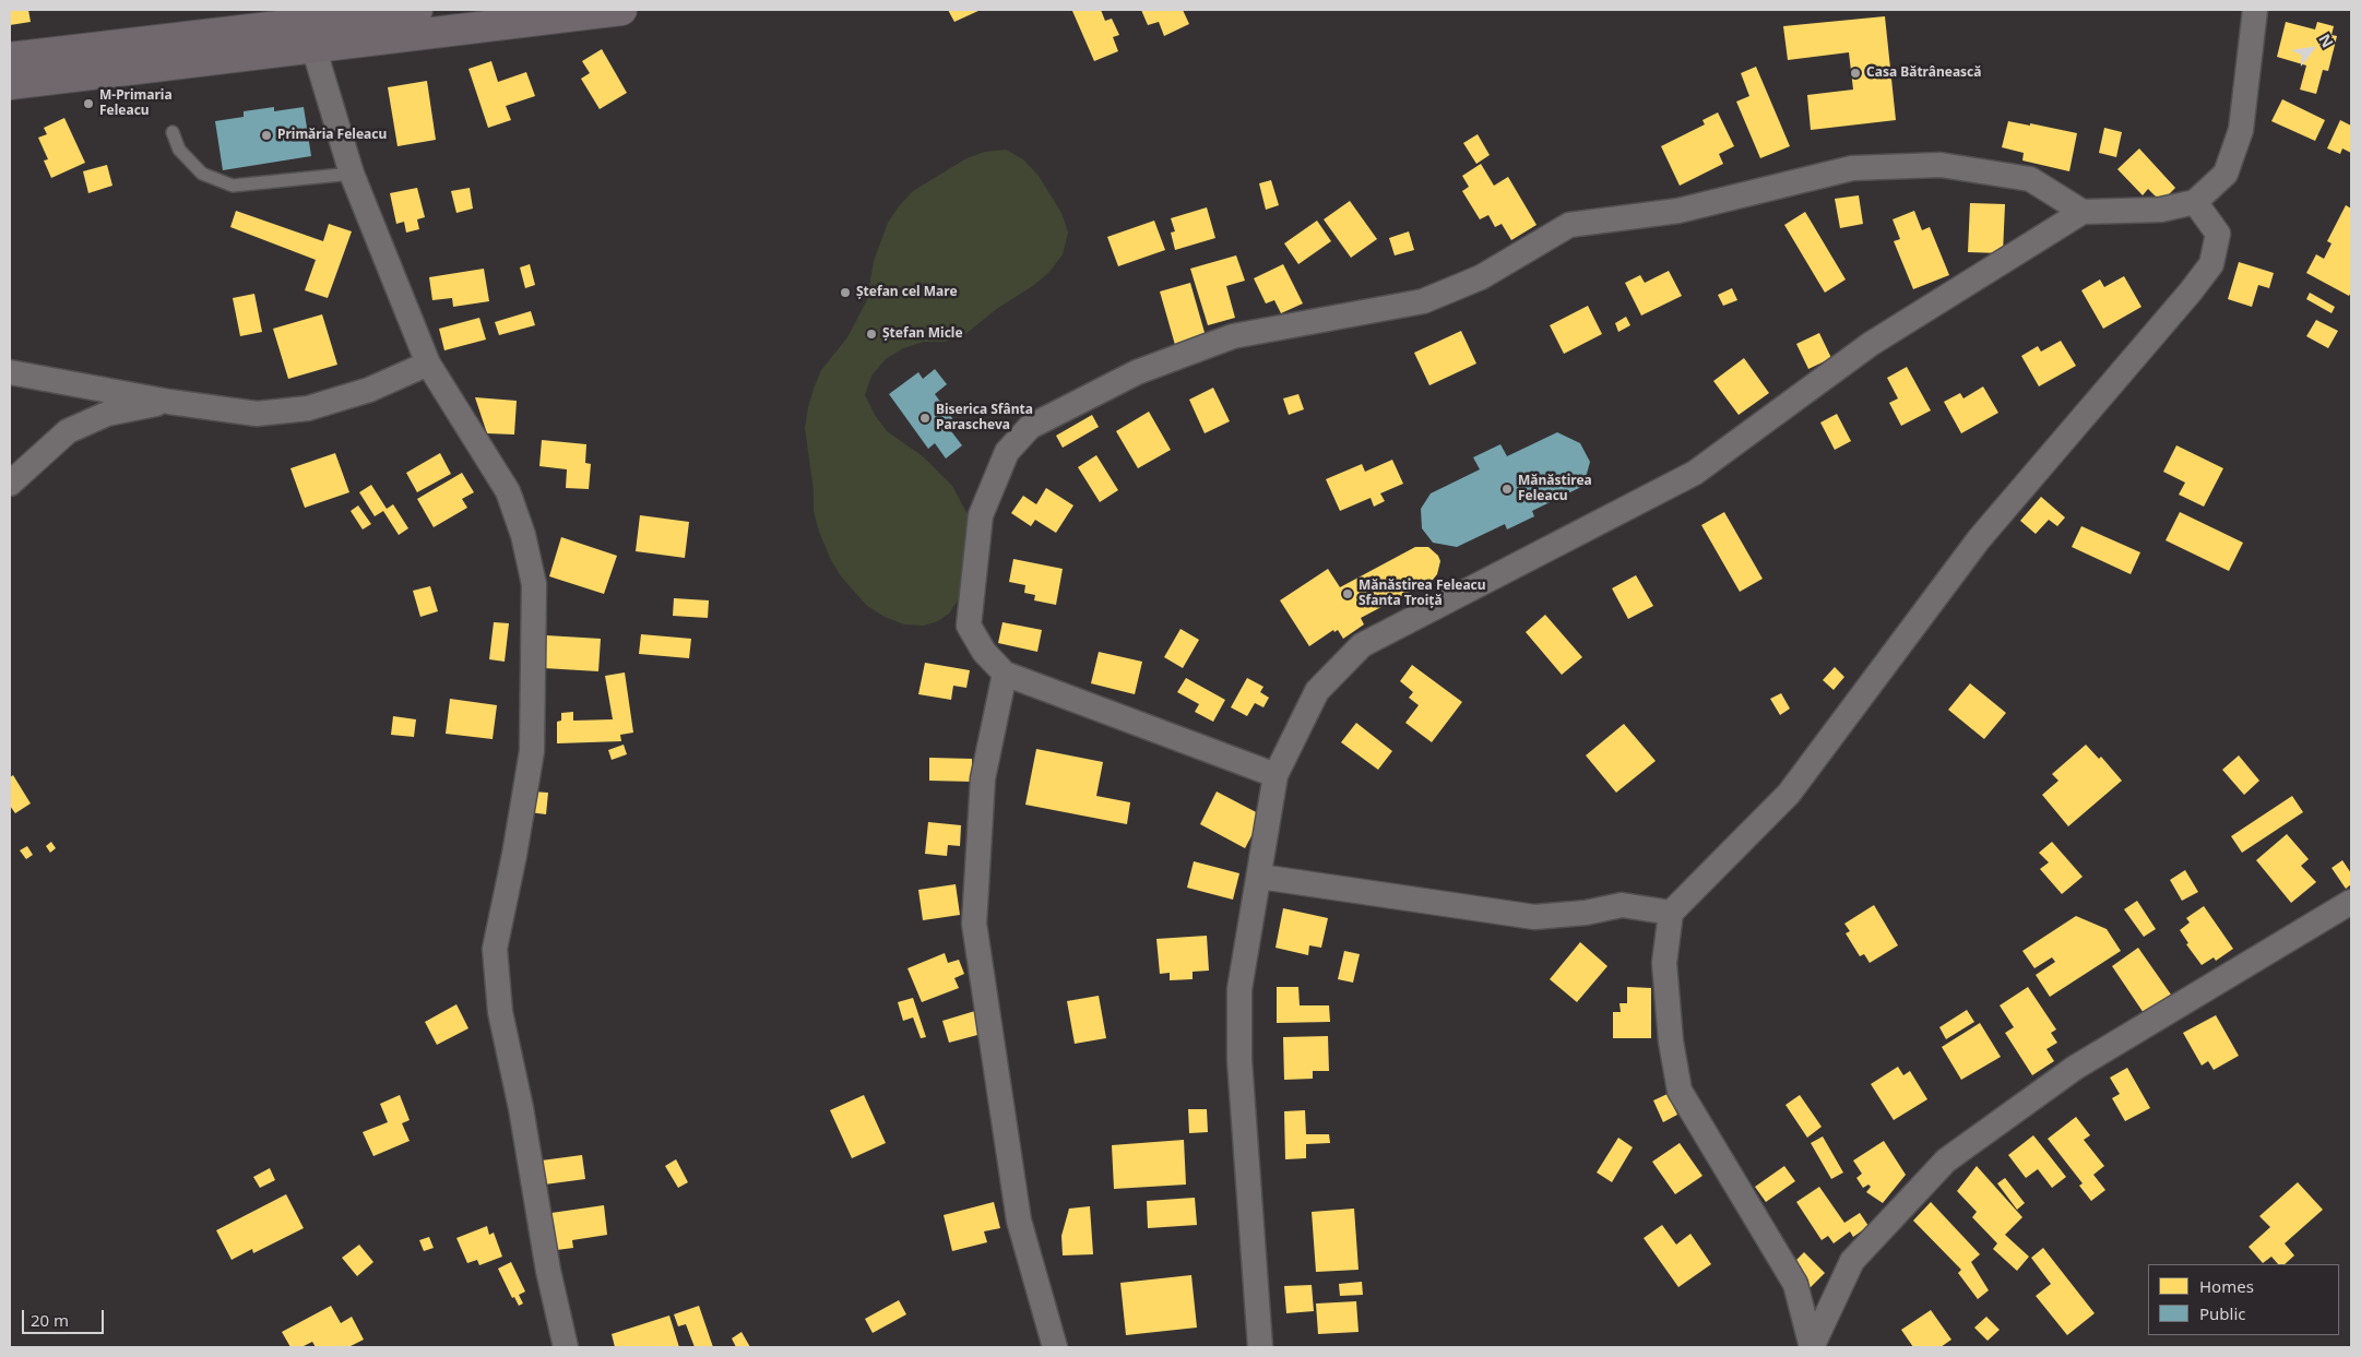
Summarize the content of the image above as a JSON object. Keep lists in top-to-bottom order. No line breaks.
{"places":["Casa Bătrânească","M-Primaria Feleacu","Primăria Feleacu","Ștefan cel Mare","Ștefan Micle","Biserica Sfânta Parascheva","Mănăstirea Feleacu","Mănăstirea Feleacu Sfanta Troiță"],"legend":["Homes","Public"],"scale_bar":"20 m","north":"top right"}
